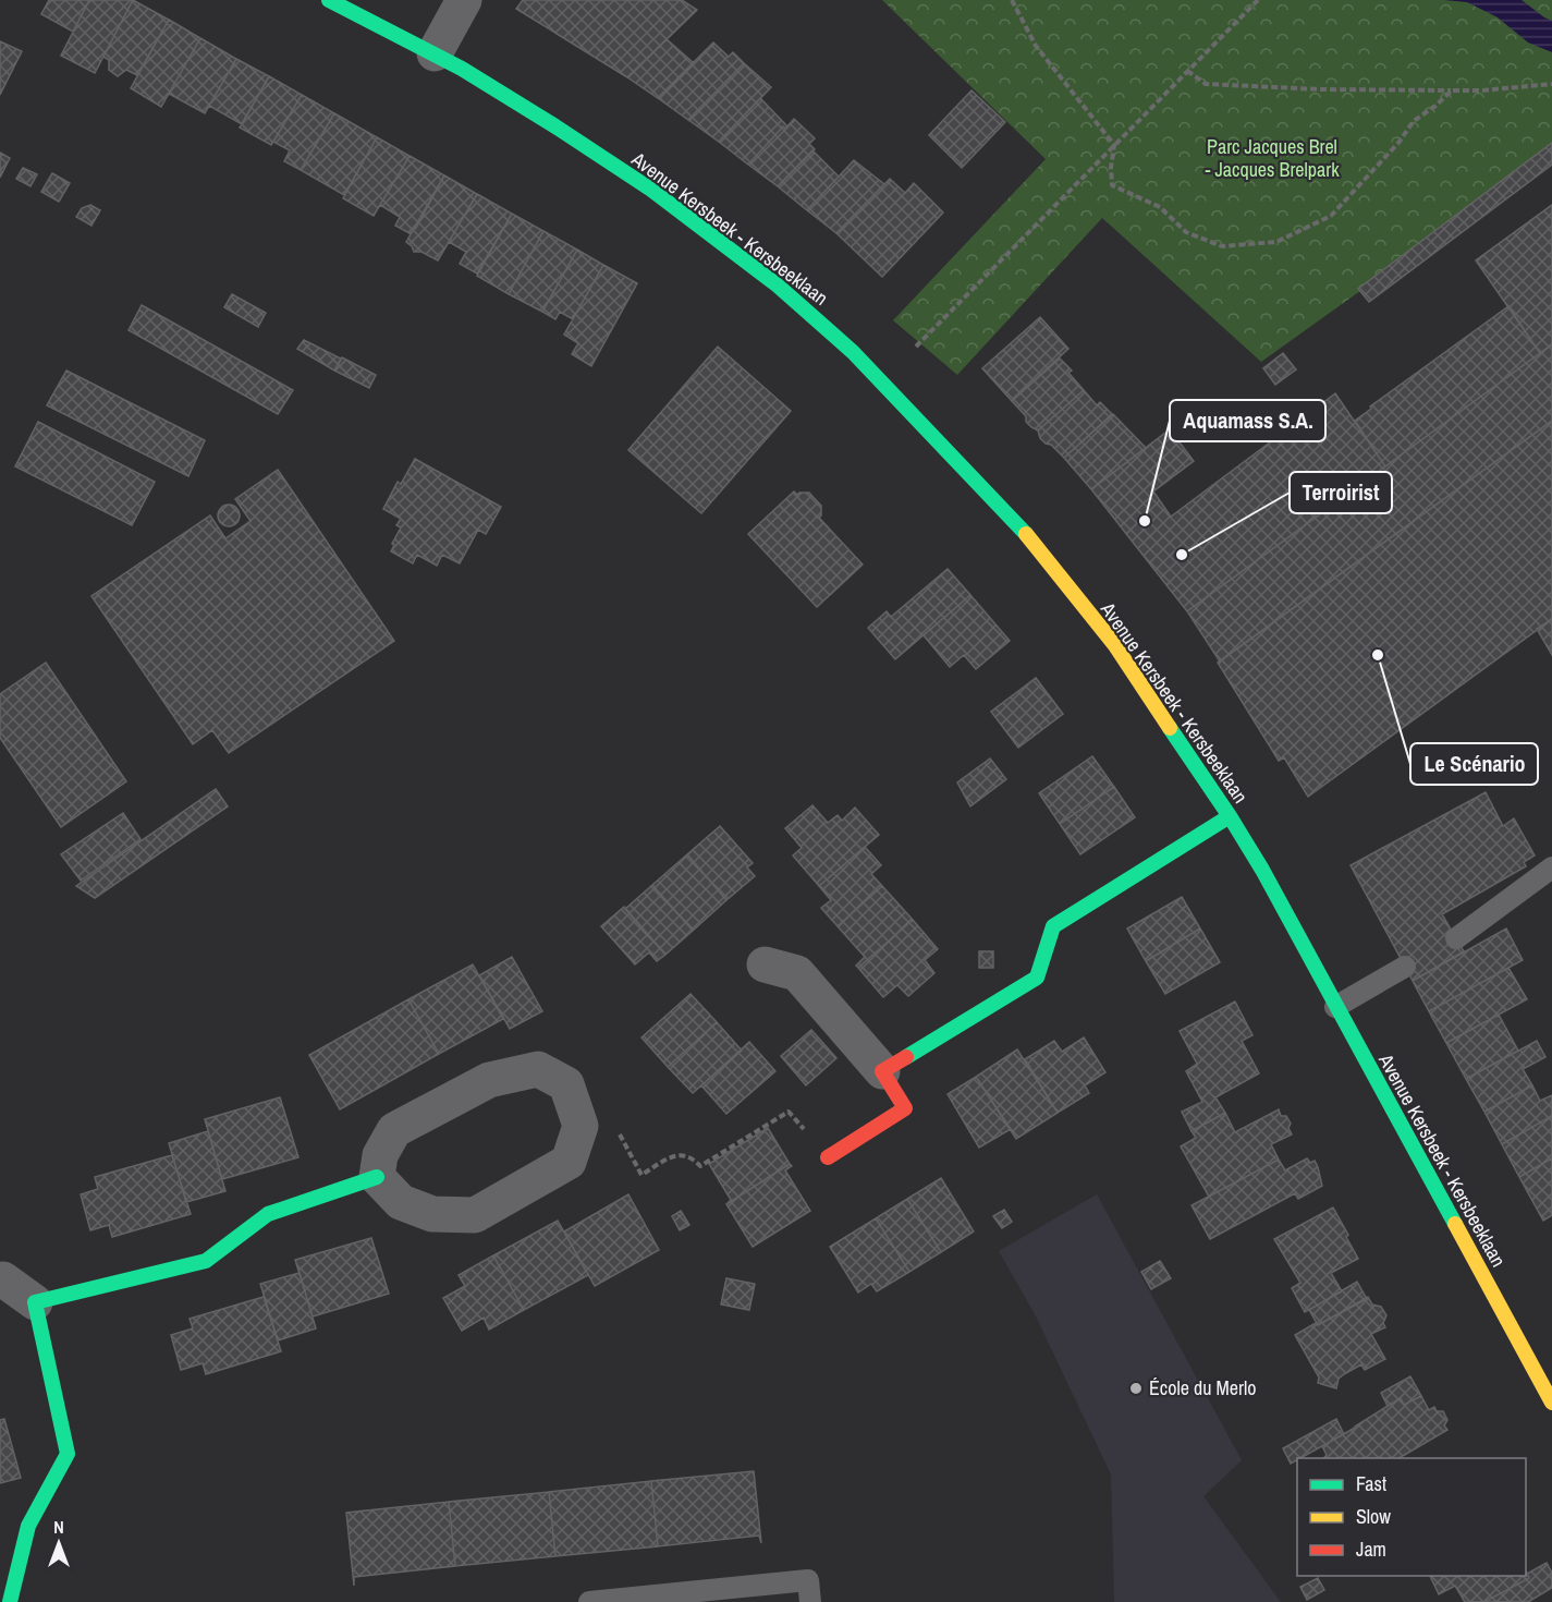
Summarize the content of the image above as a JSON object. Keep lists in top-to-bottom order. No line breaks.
{"streets":{"street":["Avenue Kersbeek - Kersbeeklaan"]},"parks":["Parc Jacques Brel - Jacques Brelpark"],"places":["Aquamass S.A.","Terroirist","Le Scénario","École du Merlo"],"legend":["Fast","Slow","Jam"],"north":"top"}
